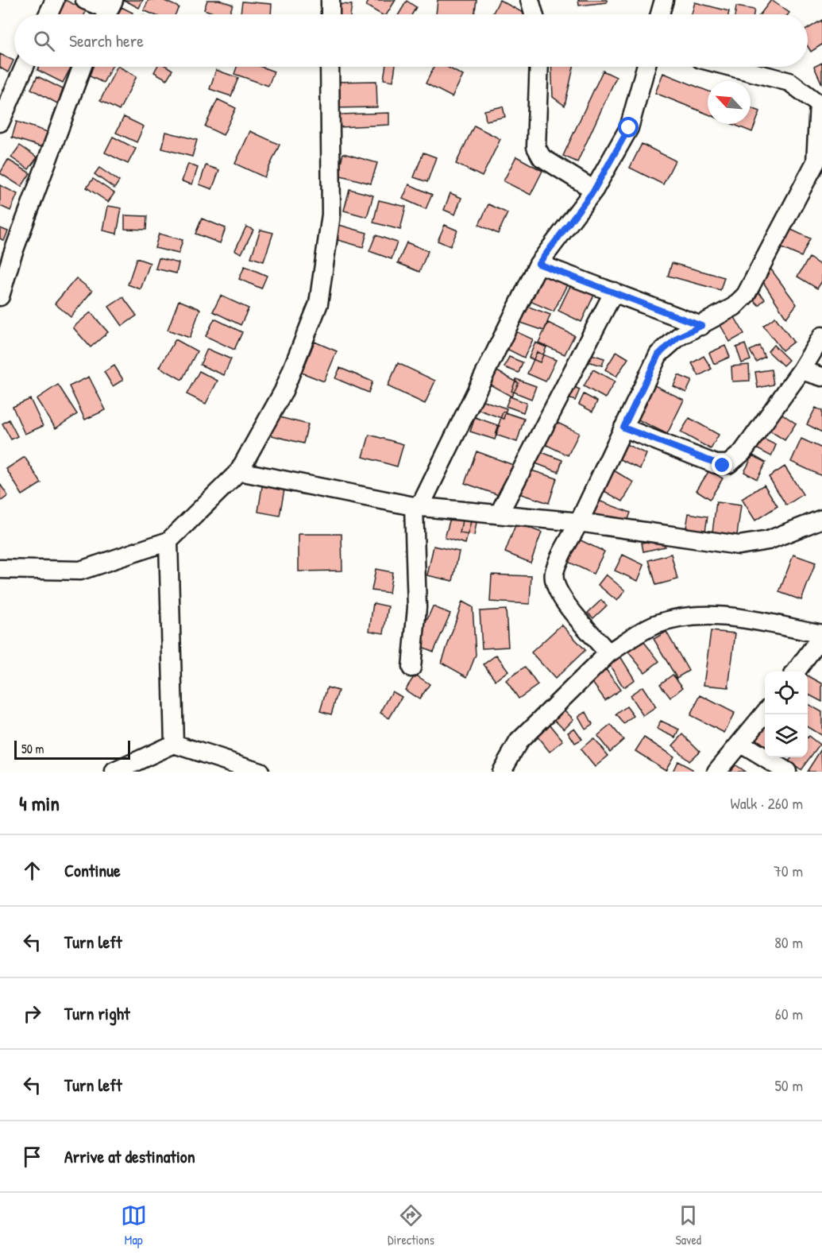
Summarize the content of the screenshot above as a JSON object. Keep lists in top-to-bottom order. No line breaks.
{"scale_bar":"50 m","north":"top left","page":{"search":"Search here","scale":"50 m","heading":["4 min","Walk · 260 m"],"list":[["Continue","70 m"],["Turn left","80 m"],["Turn right","60 m"],["Turn left","50 m"],"Arrive at destination"],"nav":["Map","Directions","Saved"]}}
